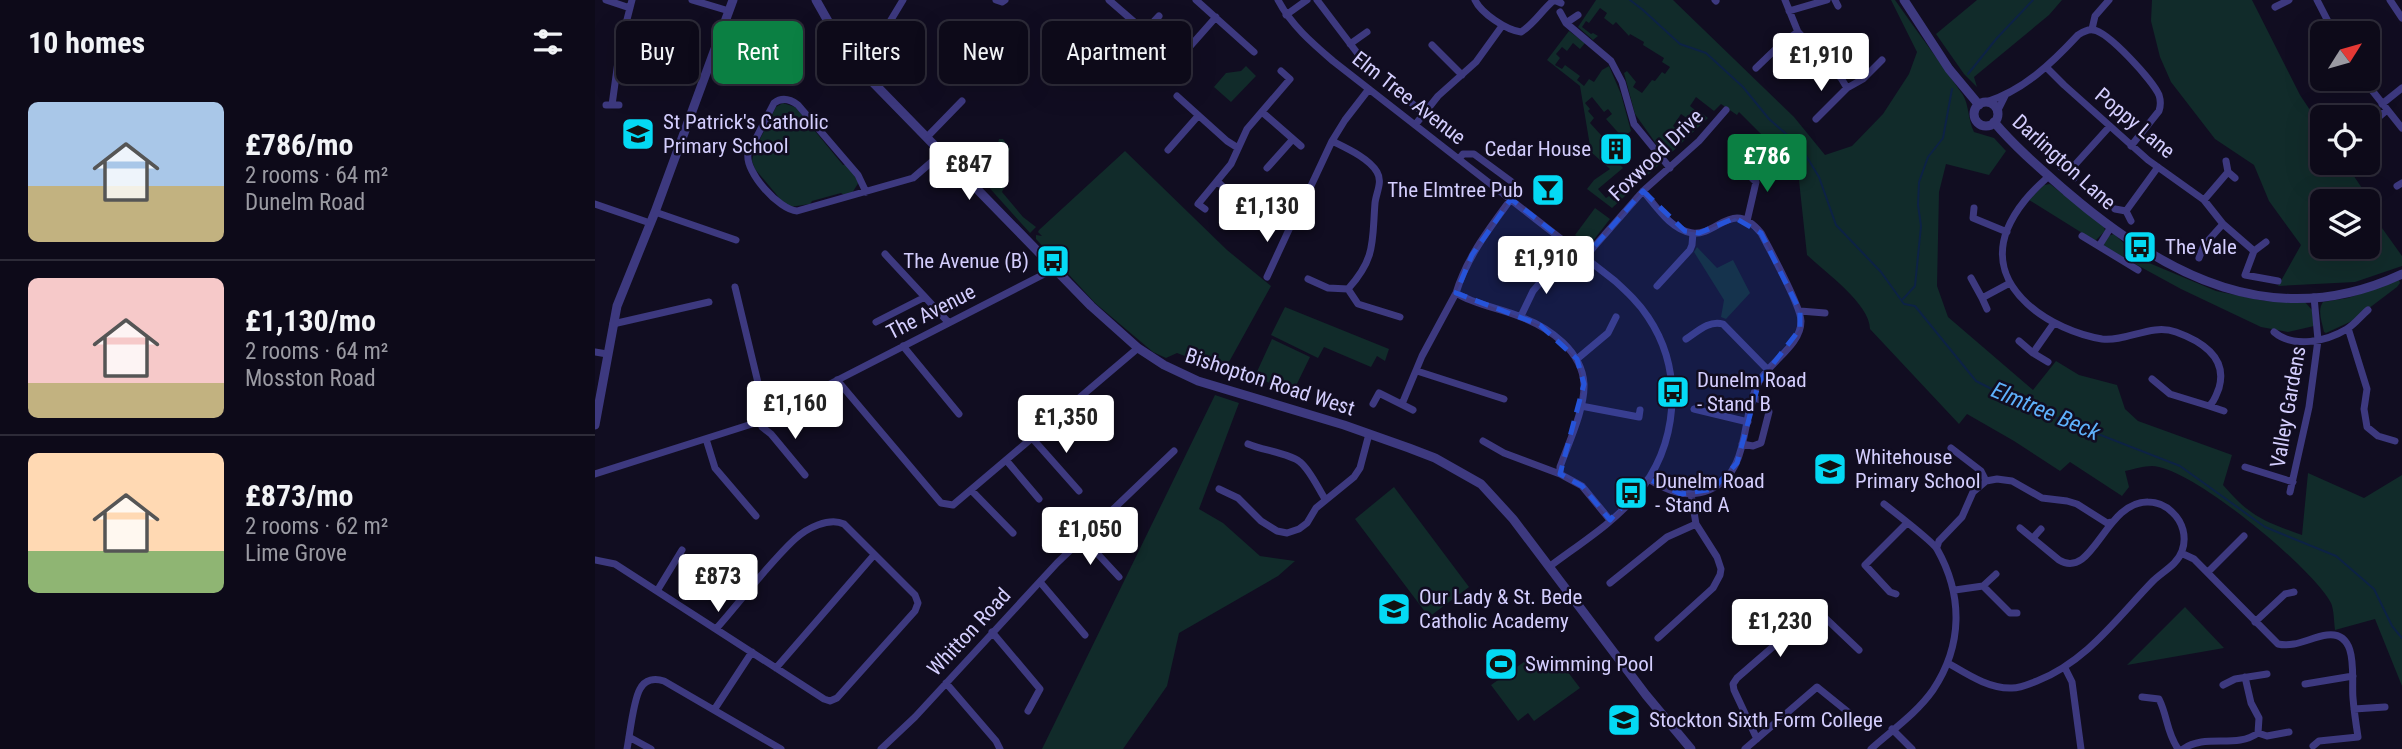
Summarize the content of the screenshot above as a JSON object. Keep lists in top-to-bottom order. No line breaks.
{"streets":{"street":["Elm Tree Avenue","Poppy Lane","Foxwood Drive","Darlington Lane","The Avenue","Bishopton Road West","Valley Gardens","Whitton Road"]},"crossings":[["Elm Tree Avenue","Foxwood Drive"],["Elm Tree Avenue","Bishopton Road West"],["Darlington Lane","Valley Gardens"],["The Avenue","Bishopton Road West"]],"water":["Elmtree Beck"],"places":{"school or university":["St Patrick's Catholic Primary School","Whitehouse Primary School","Our Lady & St. Bede Catholic Academy","Stockton Sixth Form College"],"building":["Cedar House"],"bar":["The Elmtree Pub"],"bus stop":["The Vale","The Avenue (B)","Dunelm Road - Stand B","Dunelm Road - Stand A"],"sports":["Swimming Pool"]},"north":"top right","page":{"heading":"10 homes","chip":["Buy","Rent","Filters","New","Apartment"],"price":["£1,910","£786","£847","£1,130","£1,910","£1,160","£1,350","£1,050","£873","£1,230"],"list":[{"name":"£786/mo","note":"2 rooms · 64 m² · Dunelm Road"},{"name":"£1,130/mo","note":"2 rooms · 64 m² · Mosston Road"},{"name":"£873/mo","note":"2 rooms · 62 m² · Lime Grove"}]}}
